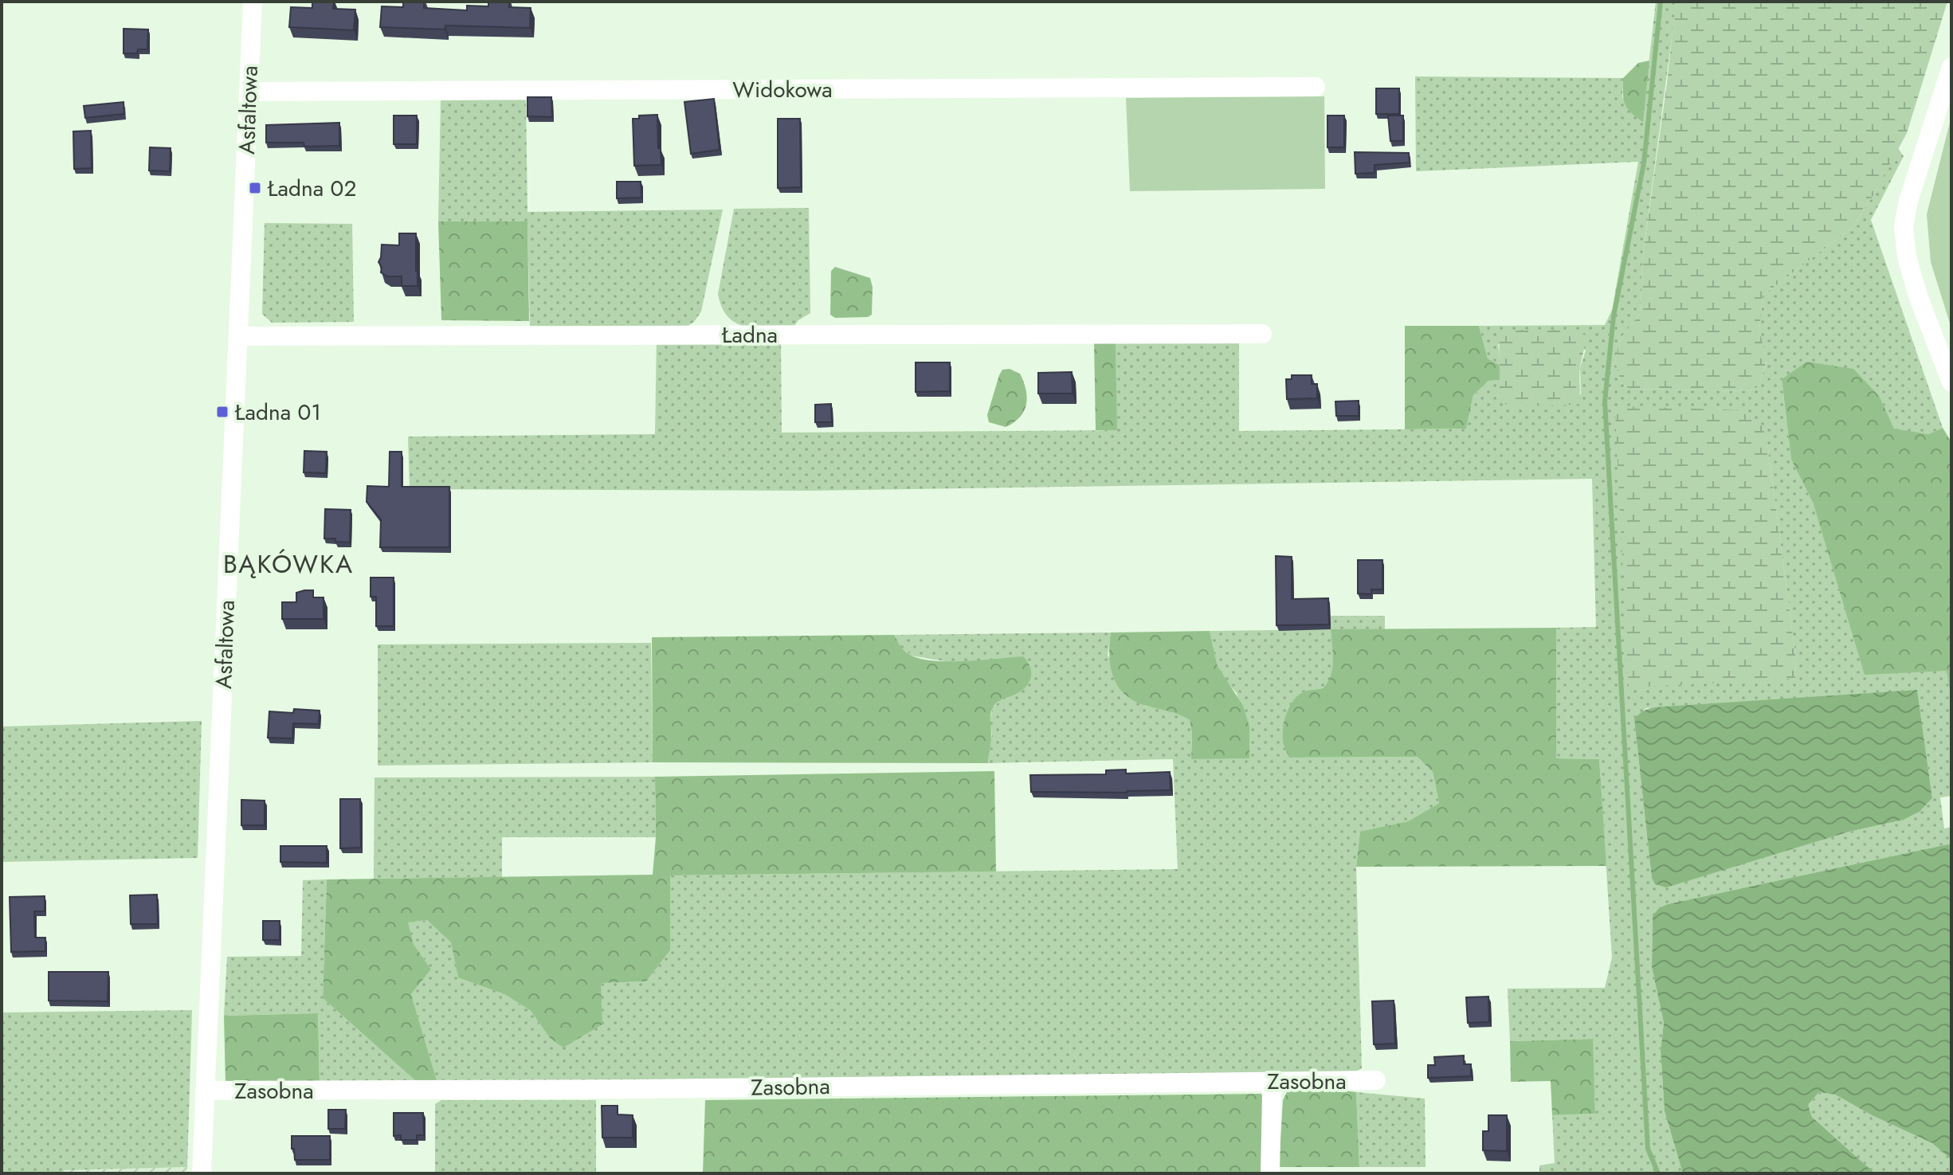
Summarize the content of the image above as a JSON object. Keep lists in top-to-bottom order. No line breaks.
{"streets":{"street":["Widokowa","Asfaltowa","Ładna","Zasobna"]},"crossings":[["Widokowa","Asfaltowa"],["Asfaltowa","Ładna"],["Asfaltowa","Zasobna"]],"districts":["BĄKÓWKA"],"places":{"transit":["Ładna 02","Ładna 01"]}}
